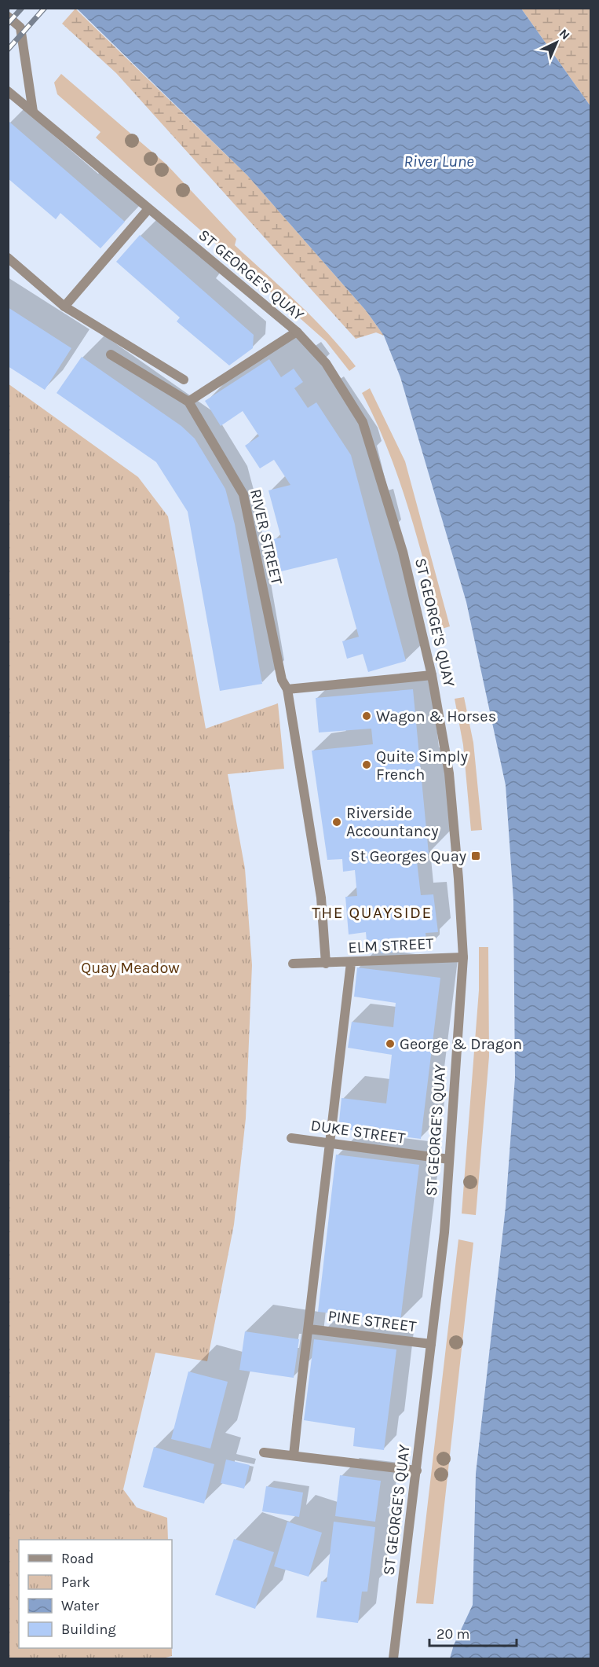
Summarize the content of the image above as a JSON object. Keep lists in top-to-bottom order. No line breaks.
{"streets":{"street":["ST GEORGE'S QUAY","RIVER STREET","ELM STREET","DUKE STREET","PINE STREET"]},"crossings":[["ST GEORGE'S QUAY","ELM STREET"],["ST GEORGE'S QUAY","DUKE STREET"],["ST GEORGE'S QUAY","PINE STREET"],["RIVER STREET","ELM STREET"]],"districts":["THE QUAYSIDE"],"water":["River Lune"],"parks":["Quay Meadow"],"places":{"other":["Wagon & Horses","Quite Simply French","Riverside Accountancy","George & Dragon"],"transit":["St Georges Quay"]},"legend":["Road","Park","Water","Building"],"scale_bar":"20 m","north":"top right"}
